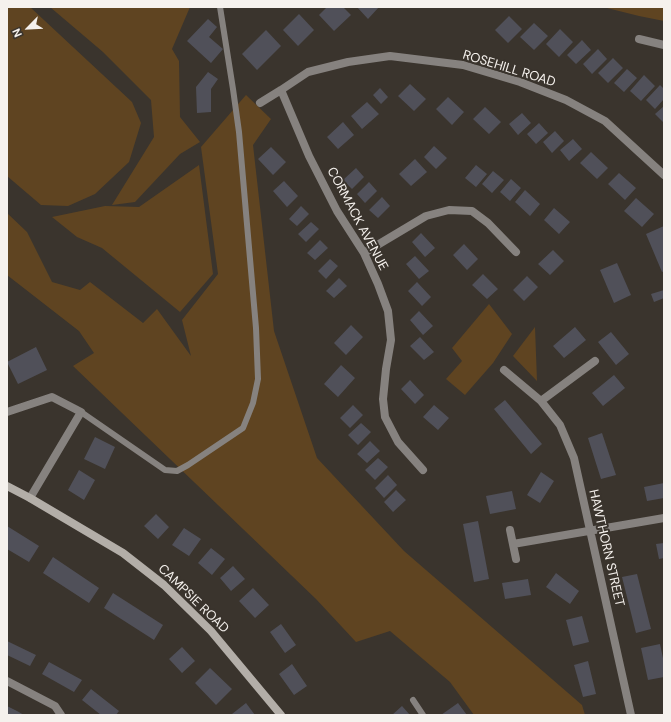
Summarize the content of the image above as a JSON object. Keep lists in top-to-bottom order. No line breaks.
{"streets":{"main road":["CAMPSIE ROAD"],"street":["ROSEHILL ROAD","CORMACK AVENUE","HAWTHORN STREET"]},"crossings":[["ROSEHILL ROAD","CORMACK AVENUE"]],"north":"bottom left"}
